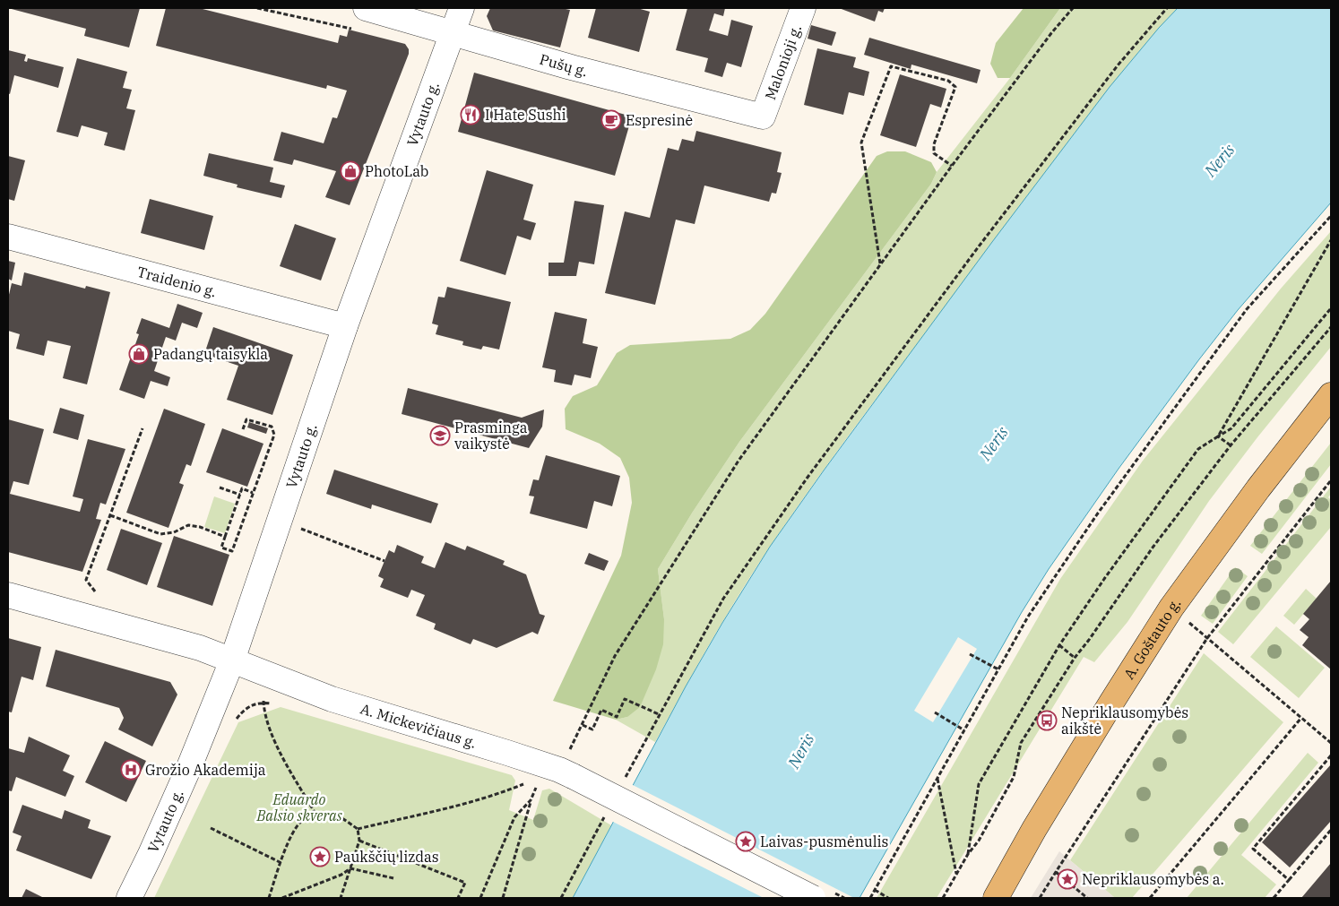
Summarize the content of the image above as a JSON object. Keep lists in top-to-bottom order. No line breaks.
{"streets":{"main road":["A. Goštauto g."],"street":["Malonioji g.","Pušų g.","Vytauto g.","Traidenio g.","A. Mickevičiaus g."]},"crossings":[["Malonioji g.","Pušų g."],["Pušų g.","Vytauto g."],["Vytauto g.","Traidenio g."],["Vytauto g.","A. Mickevičiaus g."]],"water":["Neris"],"parks":["Eduardo Balsio skveras"],"places":{"restaurant":["I Hate Sushi"],"cafe":["Espresinė"],"shop":["PhotoLab","Padangų taisykla"],"school or university":["Prasminga vaikystė"],"bus stop":["Nepriklausomybės aikštė"],"hospital":["Grožio Akademija"],"place":["Laivas-pusmėnulis","Paukščių lizdas","Nepriklausomybės a."]}}
